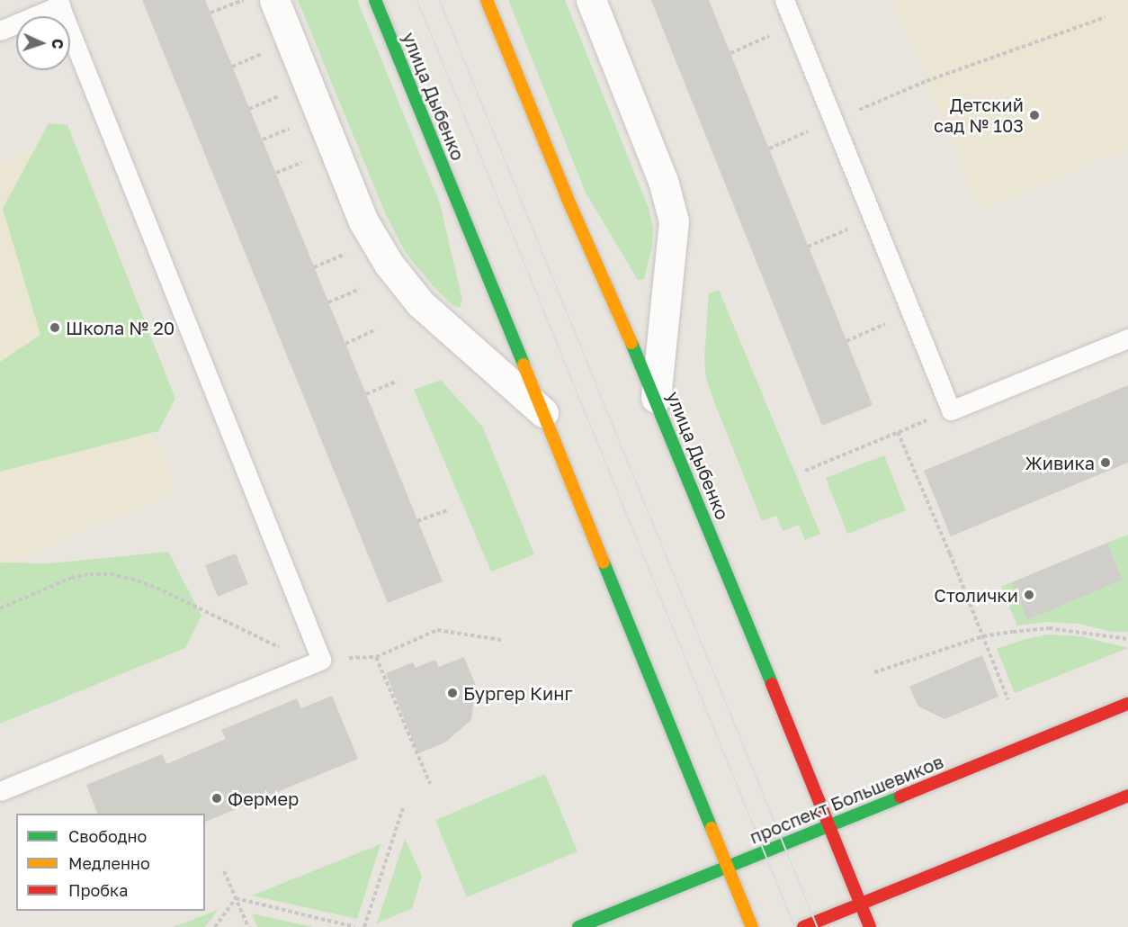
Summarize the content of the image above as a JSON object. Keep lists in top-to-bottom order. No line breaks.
{"streets":{"main road":["улица Дыбенко","проспект Большевиков"]},"crossings":[["улица Дыбенко","проспект Большевиков"]],"places":["Детский сад № 103","Школа № 20","Живика","Столички","Бургер Кинг","Фермер"],"legend":["Свободно","Медленно","Пробка"],"north":"right"}
